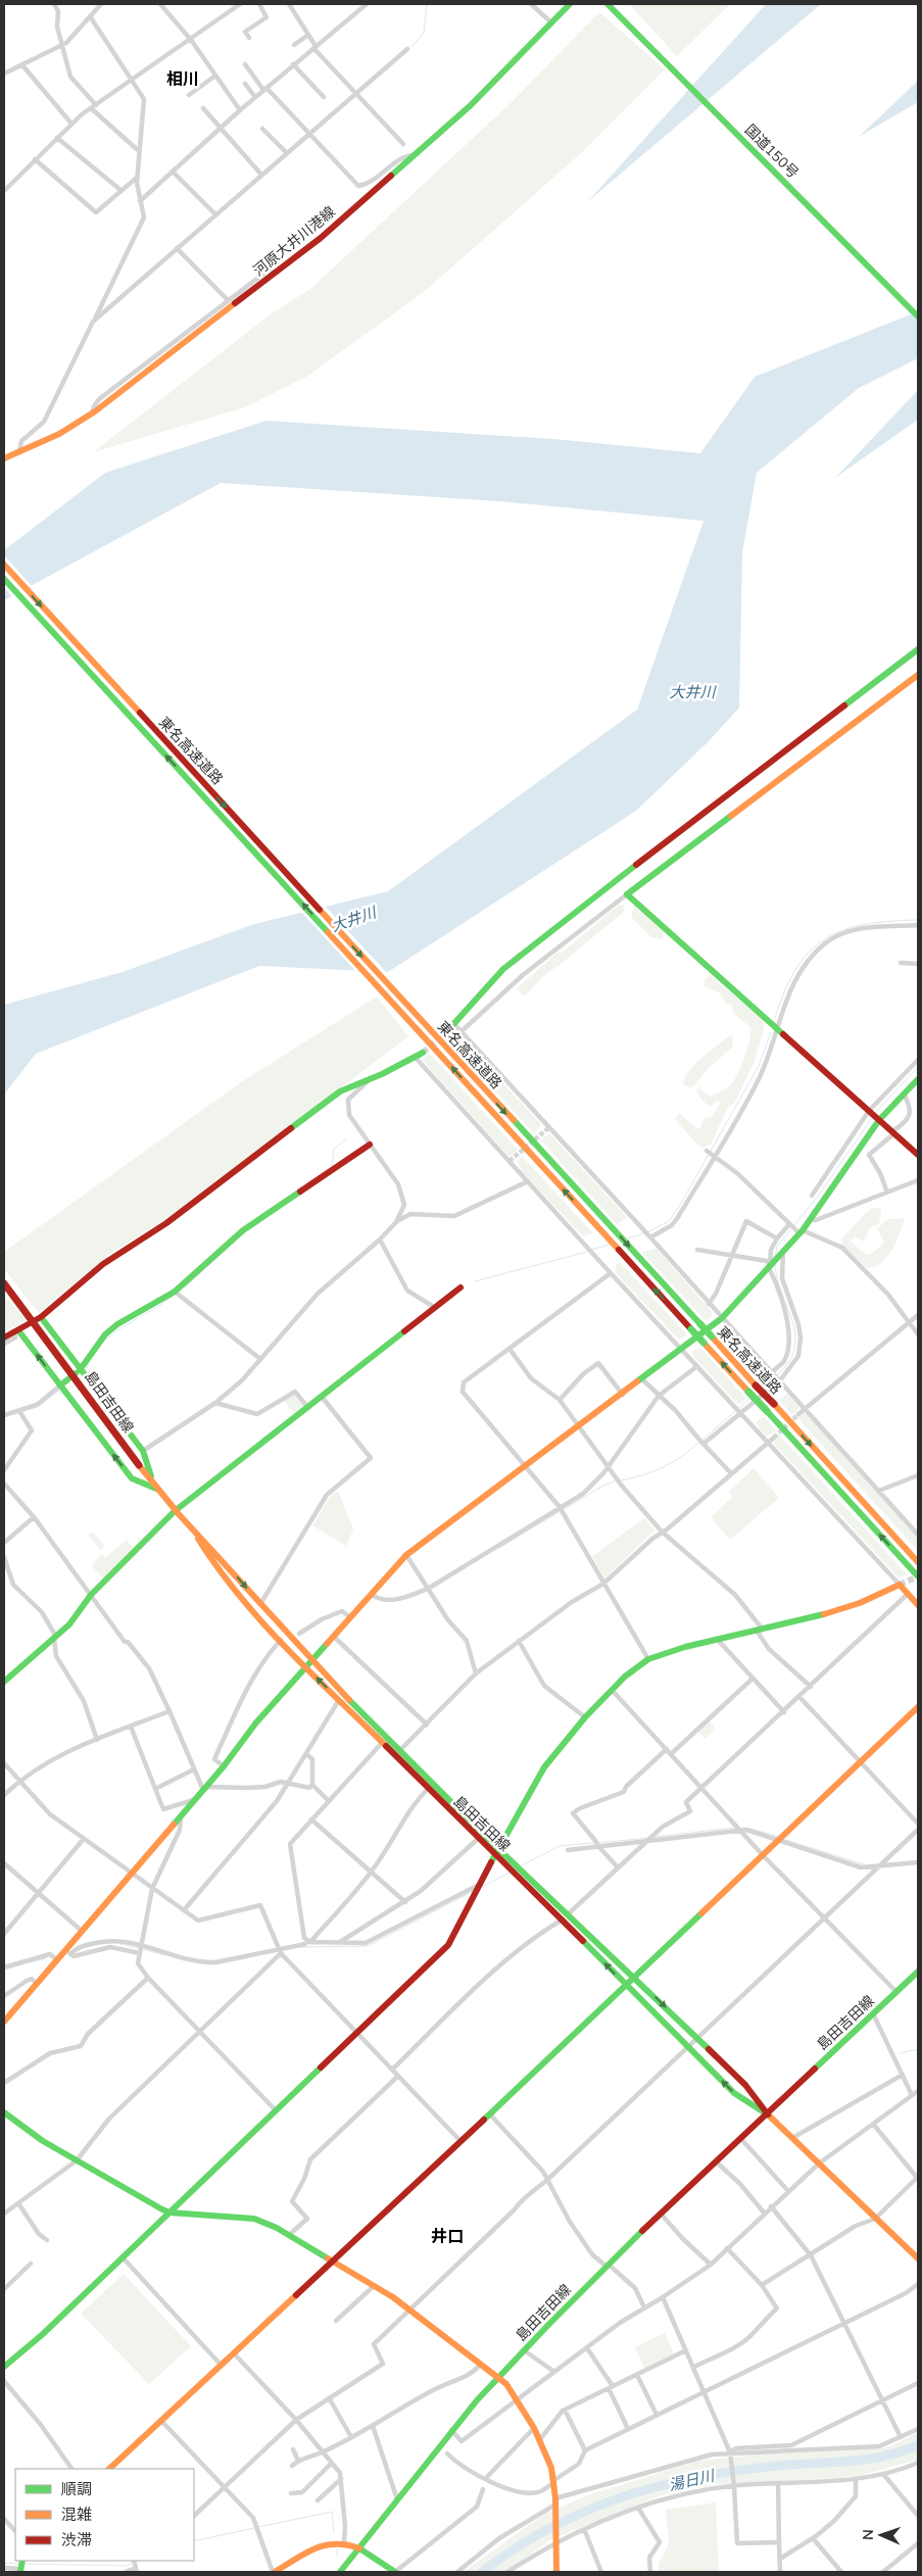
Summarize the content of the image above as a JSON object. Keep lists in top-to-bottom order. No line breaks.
{"streets":{"main road":["国道150号","河原大井川港線","東名高速道路","島田吉田線"]},"districts":["相川","井口"],"water":["大井川","湯日川"],"legend":["順調","混雑","渋滞"],"north":"left"}
